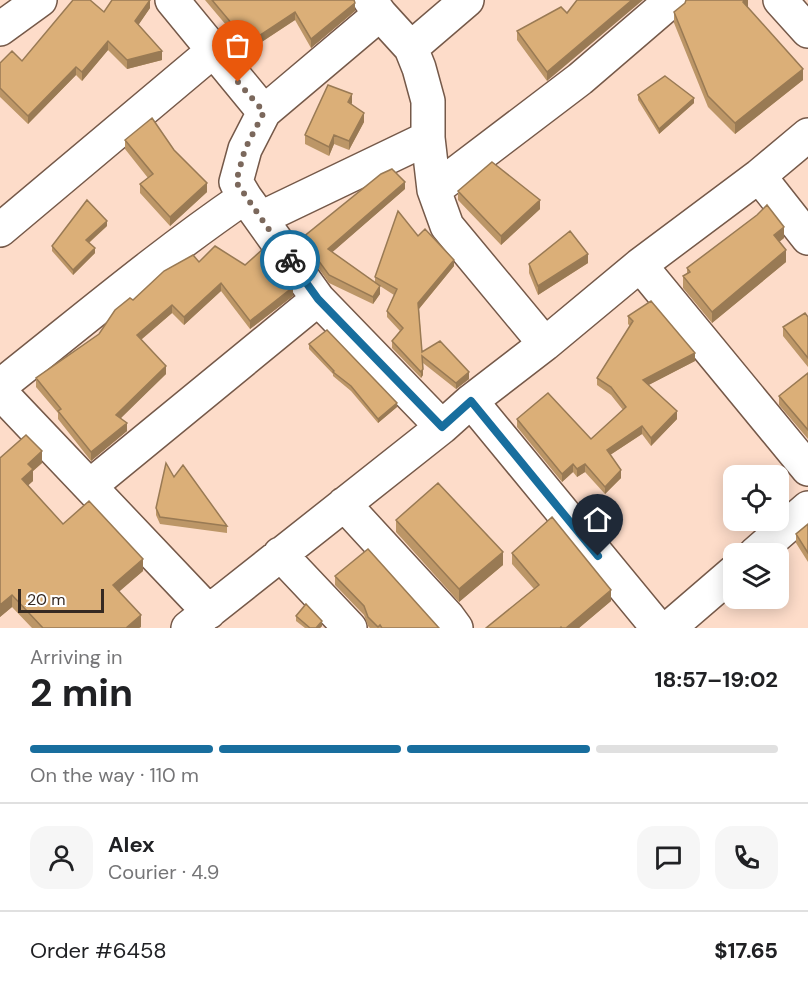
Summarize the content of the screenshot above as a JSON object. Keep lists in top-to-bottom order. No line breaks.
{"scale_bar":"20 m","page":{"scale":"20 m","heading":["2 min","Arriving in","18:57–19:02"],"panel":["Alex","Courier · 4.9","Order #6458","$17.65"],"bar":"On the way · 110 m"}}
